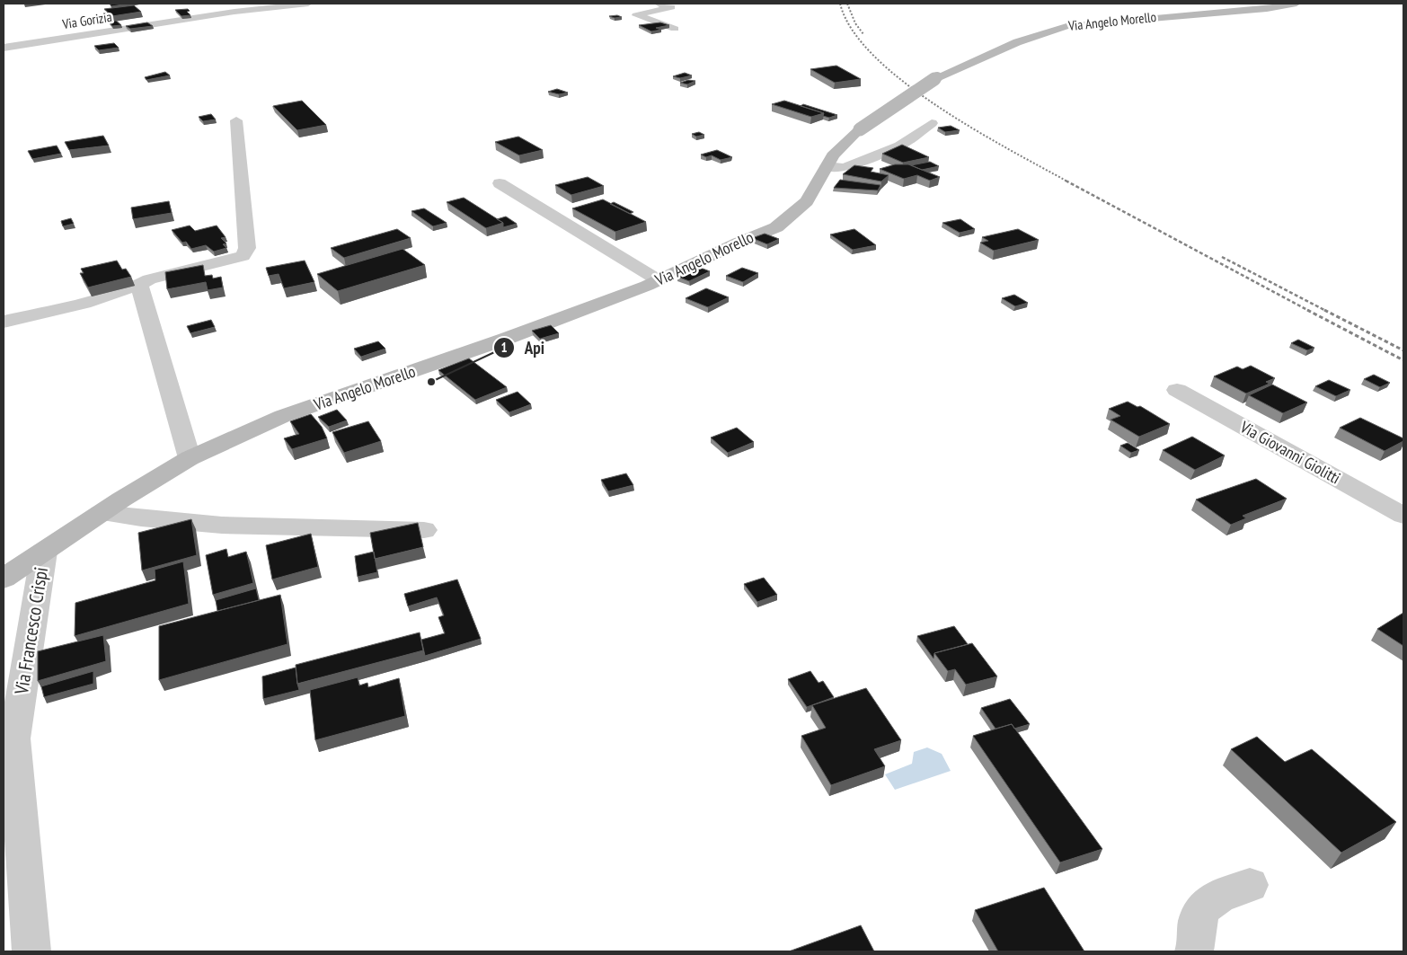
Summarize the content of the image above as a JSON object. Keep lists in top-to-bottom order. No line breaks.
{"streets":{"street":["Via Gorizia","Via Angelo Morello","Via Giovanni Giolitti","Via Francesco Crispi"]},"crossings":[["Via Angelo Morello","Via Francesco Crispi"]],"places":["Api"]}
